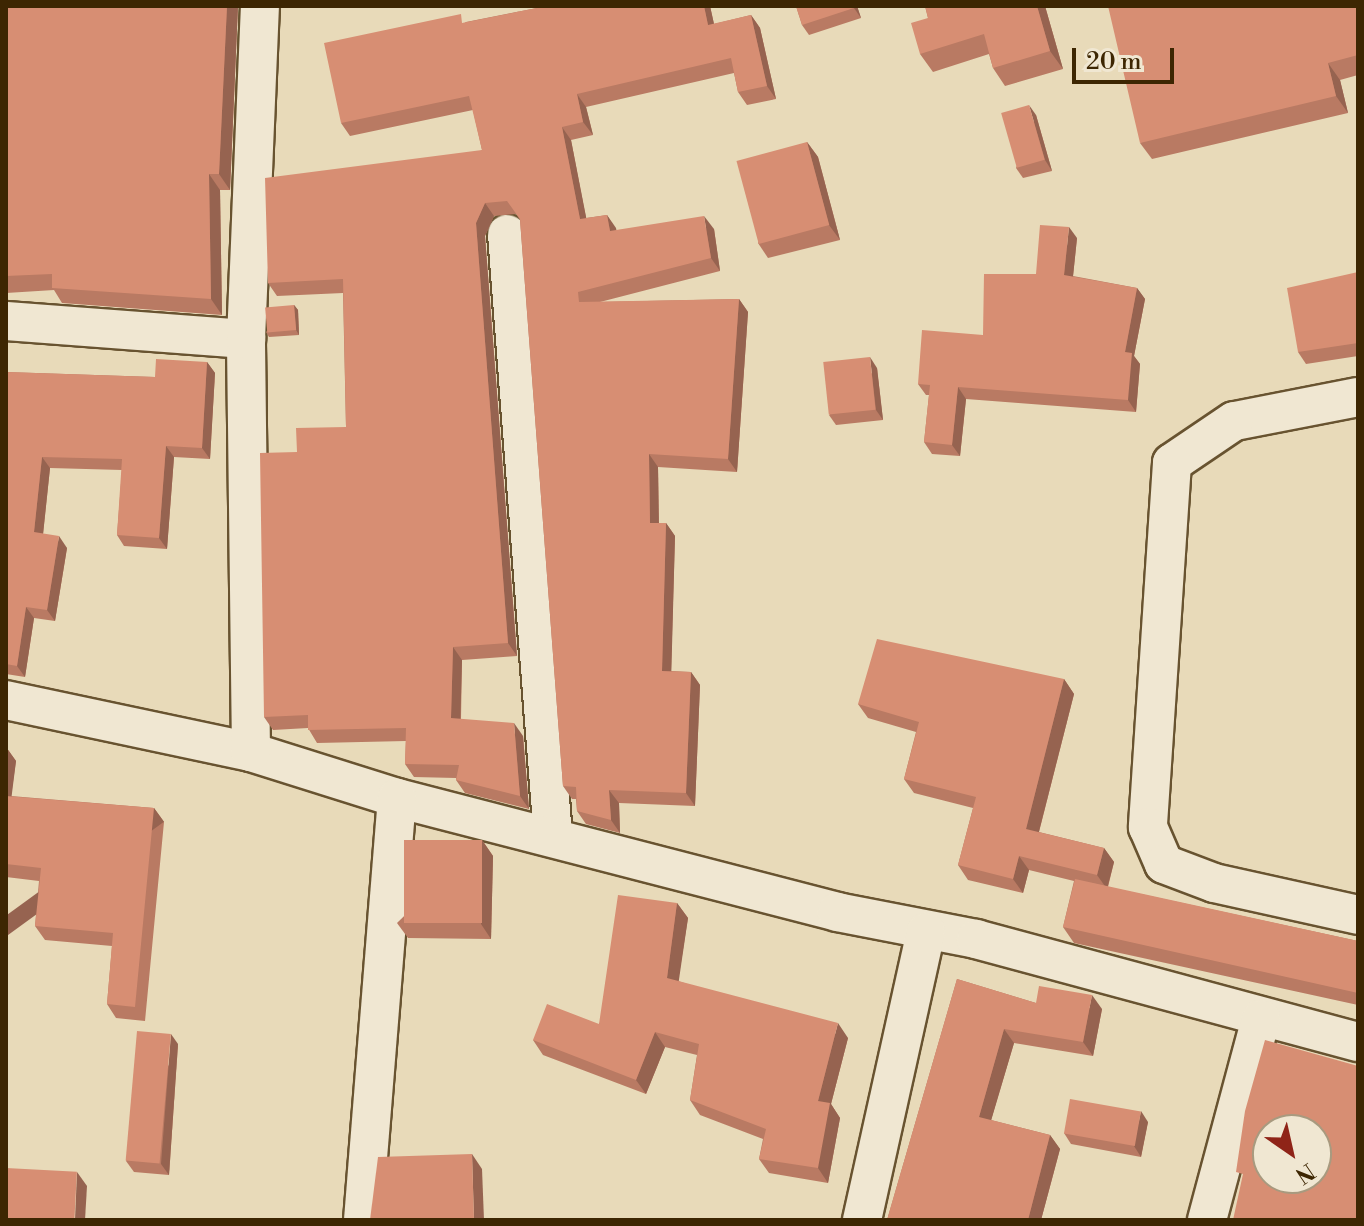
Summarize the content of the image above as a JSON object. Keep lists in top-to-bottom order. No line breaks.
{"scale_bar":"20 m","north":"bottom right"}
